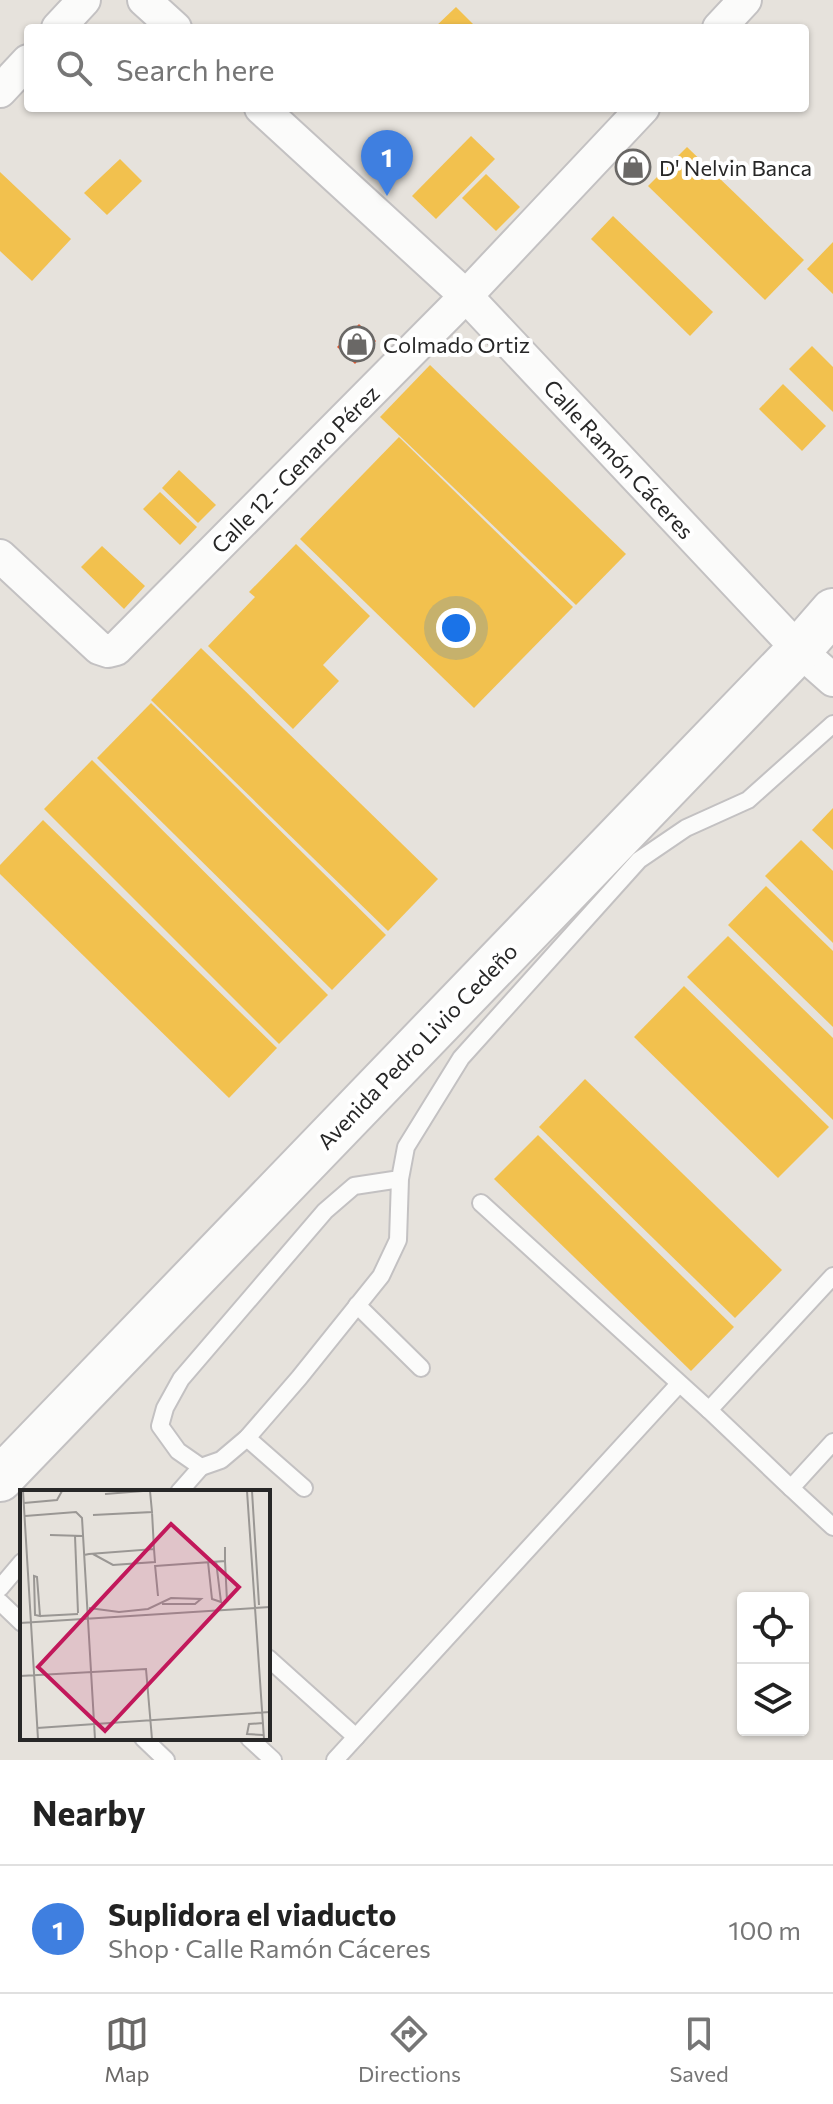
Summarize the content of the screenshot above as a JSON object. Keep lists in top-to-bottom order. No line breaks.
{"streets":{"main road":["Avenida Pedro Livio Cedeño"],"street":["Calle Ramón Cáceres","Calle 12 - Genaro Pérez"]},"crossings":[["Calle Ramón Cáceres","Calle 12 - Genaro Pérez"],["Calle Ramón Cáceres","Avenida Pedro Livio Cedeño"]],"places":{"shop":["D' Nelvin Banca","Colmado Ortiz"]},"page":{"search":"Search here","pins":"1","heading":"Nearby","list":[{"mark":"1","name":"Suplidora el viaducto","note":"Shop · Calle Ramón Cáceres","value":"100 m"}],"nav":["Map","Directions","Saved"]}}
